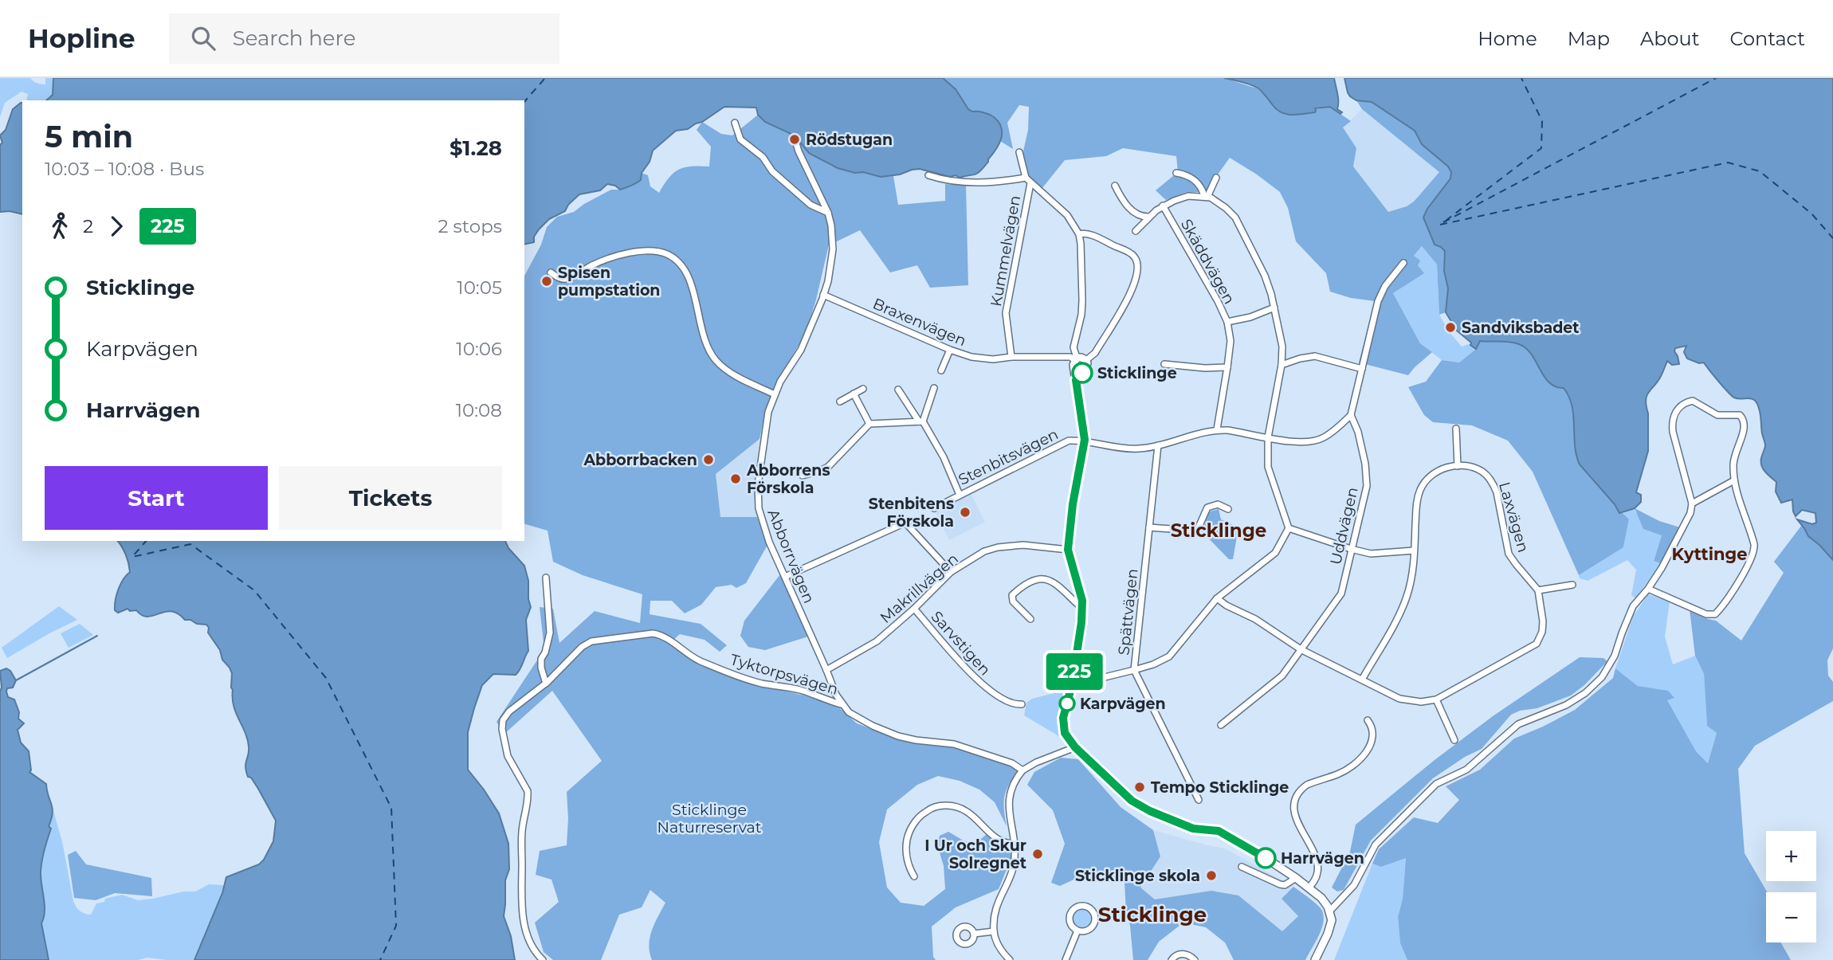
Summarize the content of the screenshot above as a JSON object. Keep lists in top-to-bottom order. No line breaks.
{"streets":{"street":["Kummelvägen","Skäddvägen","Braxenvägen","Stenbitsvägen","Laxvägen","Uddvägen","Abborrvägen","Makrillvägen","Spättvägen","Sarvstigen","Tyktorpsvägen"]},"crossings":[["Kummelvägen","Braxenvägen"],["Skäddvägen","Stenbitsvägen"],["Braxenvägen","Abborrvägen"],["Stenbitsvägen","Uddvägen"],["Stenbitsvägen","Spättvägen"],["Abborrvägen","Makrillvägen"],["Abborrvägen","Tyktorpsvägen"],["Makrillvägen","Sarvstigen"]],"districts":["Sticklinge","Kyttinge","Sticklinge"],"parks":["Sticklinge Naturreservat"],"places":["Rödstugan","Spisen pumpstation","Sandviksbadet","Sticklinge","Abborrbacken","Abborrens Förskola","Stenbitens Förskola","Karpvägen","Tempo Sticklinge","I Ur och Skur Solregnet","Harrvägen","Sticklinge skola"],"lines":["bus line 225"],"page":{"header":"Hopline","search":"Search here","nav":["Home","Map","About","Contact"],"on_map":"225","heading":["5 min","10:03 – 10:08 · Bus","$1.28"],"legs":["2","225","2 stops"],"list":[{"name":"Sticklinge","value":"10:05"},{"name":"Karpvägen","value":"10:06"},{"name":"Harrvägen","value":"10:08"}],"buttons":["Start","Tickets"],"map_buttons":["+","−"]}}
